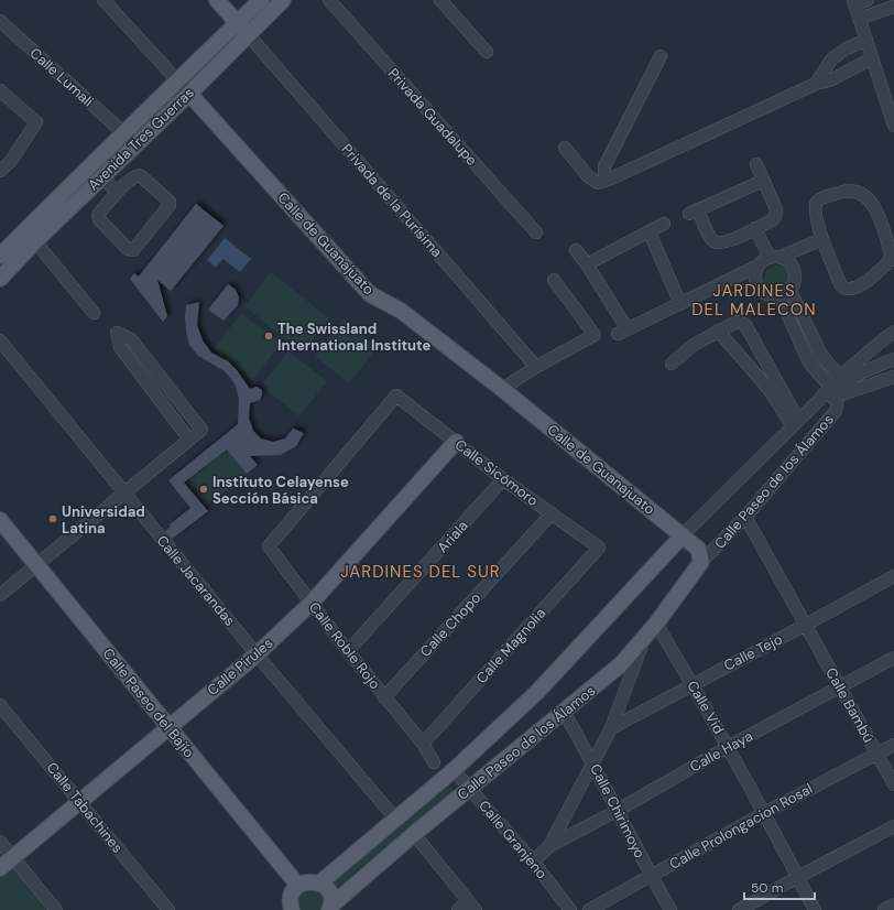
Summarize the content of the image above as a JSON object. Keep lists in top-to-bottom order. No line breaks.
{"streets":{"main road":["Avenida Tres Guerras","Calle de Guanajuato","Calle Paseo de los Álamos","Calle Pirules","Calle Paseo del Bajío"],"street":["Calle Lumali","Privada Guadalupe","Privada de la Purísima","Calle Sicómoro","Ariala","Calle Jacarandas","Calle Chopo","Calle Roble Rojo","Calle Magnolia","Calle Tejo","Calle Bambú","Calle Vid","Calle Haya","Calle Tabachines","Calle Chirimoyo","Calle Prolongacion Rosal","Calle Granjeno"]},"crossings":[["Calle Lumali","Avenida Tres Guerras"],["Avenida Tres Guerras","Privada de la Purísima"],["Avenida Tres Guerras","Calle de Guanajuato"],["Calle de Guanajuato","Calle Paseo de los Álamos"],["Calle Sicómoro","Ariala"],["Calle Sicómoro","Calle Chopo"],["Calle Sicómoro","Calle Roble Rojo"],["Calle Sicómoro","Calle Magnolia"],["Calle Sicómoro","Calle Pirules"],["Calle Paseo de los Álamos","Calle Jacarandas"],["Calle Paseo de los Álamos","Calle Bambú"],["Calle Paseo de los Álamos","Calle Vid"],["Calle Paseo de los Álamos","Calle Chirimoyo"],["Calle Paseo de los Álamos","Calle Granjeno"],["Ariala","Calle Roble Rojo"],["Calle Jacarandas","Calle Pirules"],["Calle Chopo","Calle Roble Rojo"],["Calle Roble Rojo","Calle Magnolia"],["Calle Roble Rojo","Calle Pirules"],["Calle Tejo","Calle Bambú"],["Calle Tejo","Calle Vid"],["Calle Pirules","Calle Paseo del Bajío"],["Calle Pirules","Calle Tabachines"],["Calle Bambú","Calle Haya"],["Calle Bambú","Calle Prolongacion Rosal"],["Calle Vid","Calle Haya"],["Calle Vid","Calle Prolongacion Rosal"],["Calle Haya","Calle Chirimoyo"],["Calle Chirimoyo","Calle Prolongacion Rosal"]],"districts":["JARDINES DEL MALECON","JARDINES DEL SUR"],"places":["The Swissland International Institute","Instituto Celayense Sección Básica","Universidad Latina"],"scale_bar":"50 m"}
